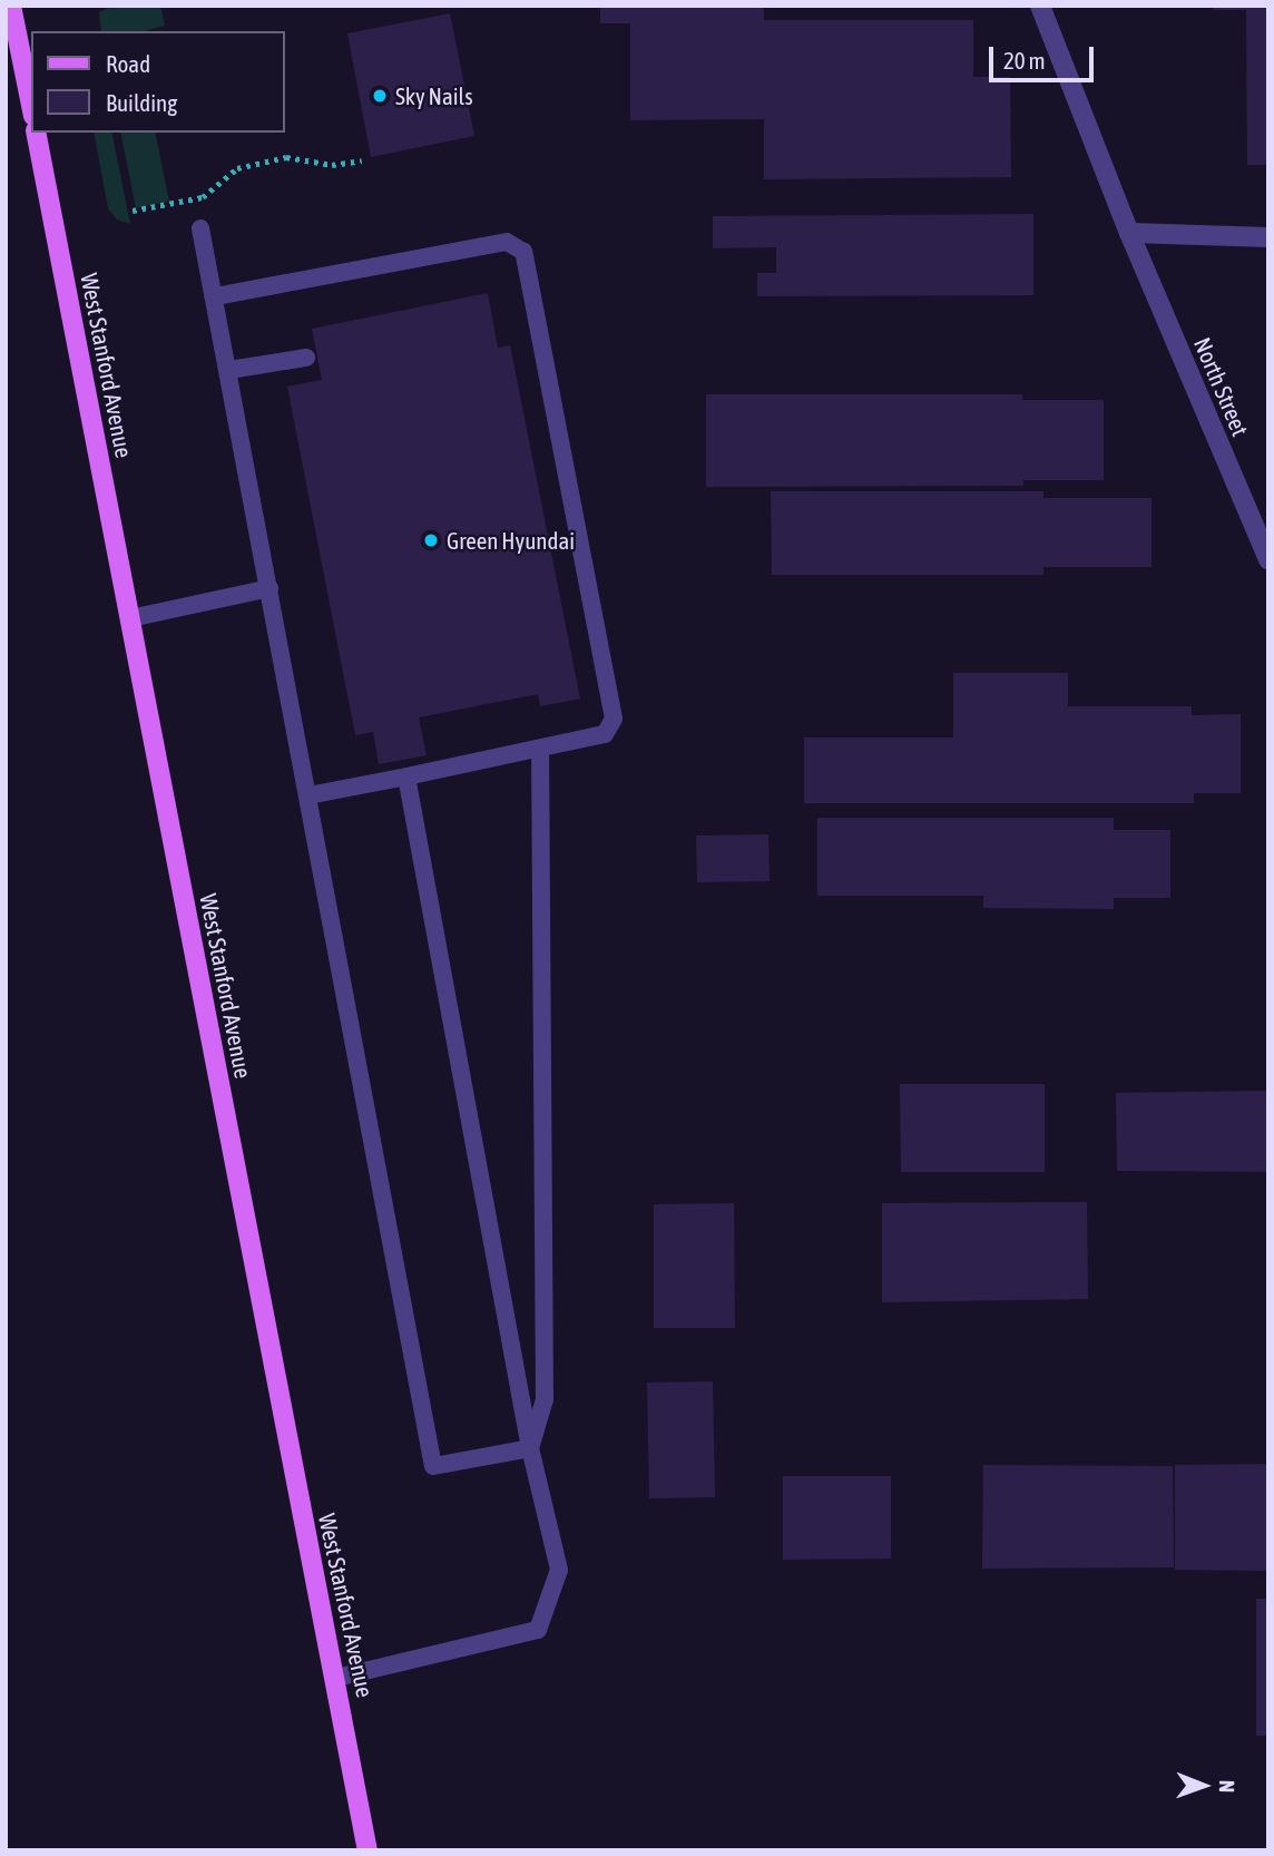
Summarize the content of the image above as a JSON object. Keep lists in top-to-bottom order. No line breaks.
{"streets":{"main road":["West Stanford Avenue"],"street":["North Street"]},"places":["Sky Nails","Green Hyundai"],"legend":["Road","Building"],"scale_bar":"20 m","north":"right"}
